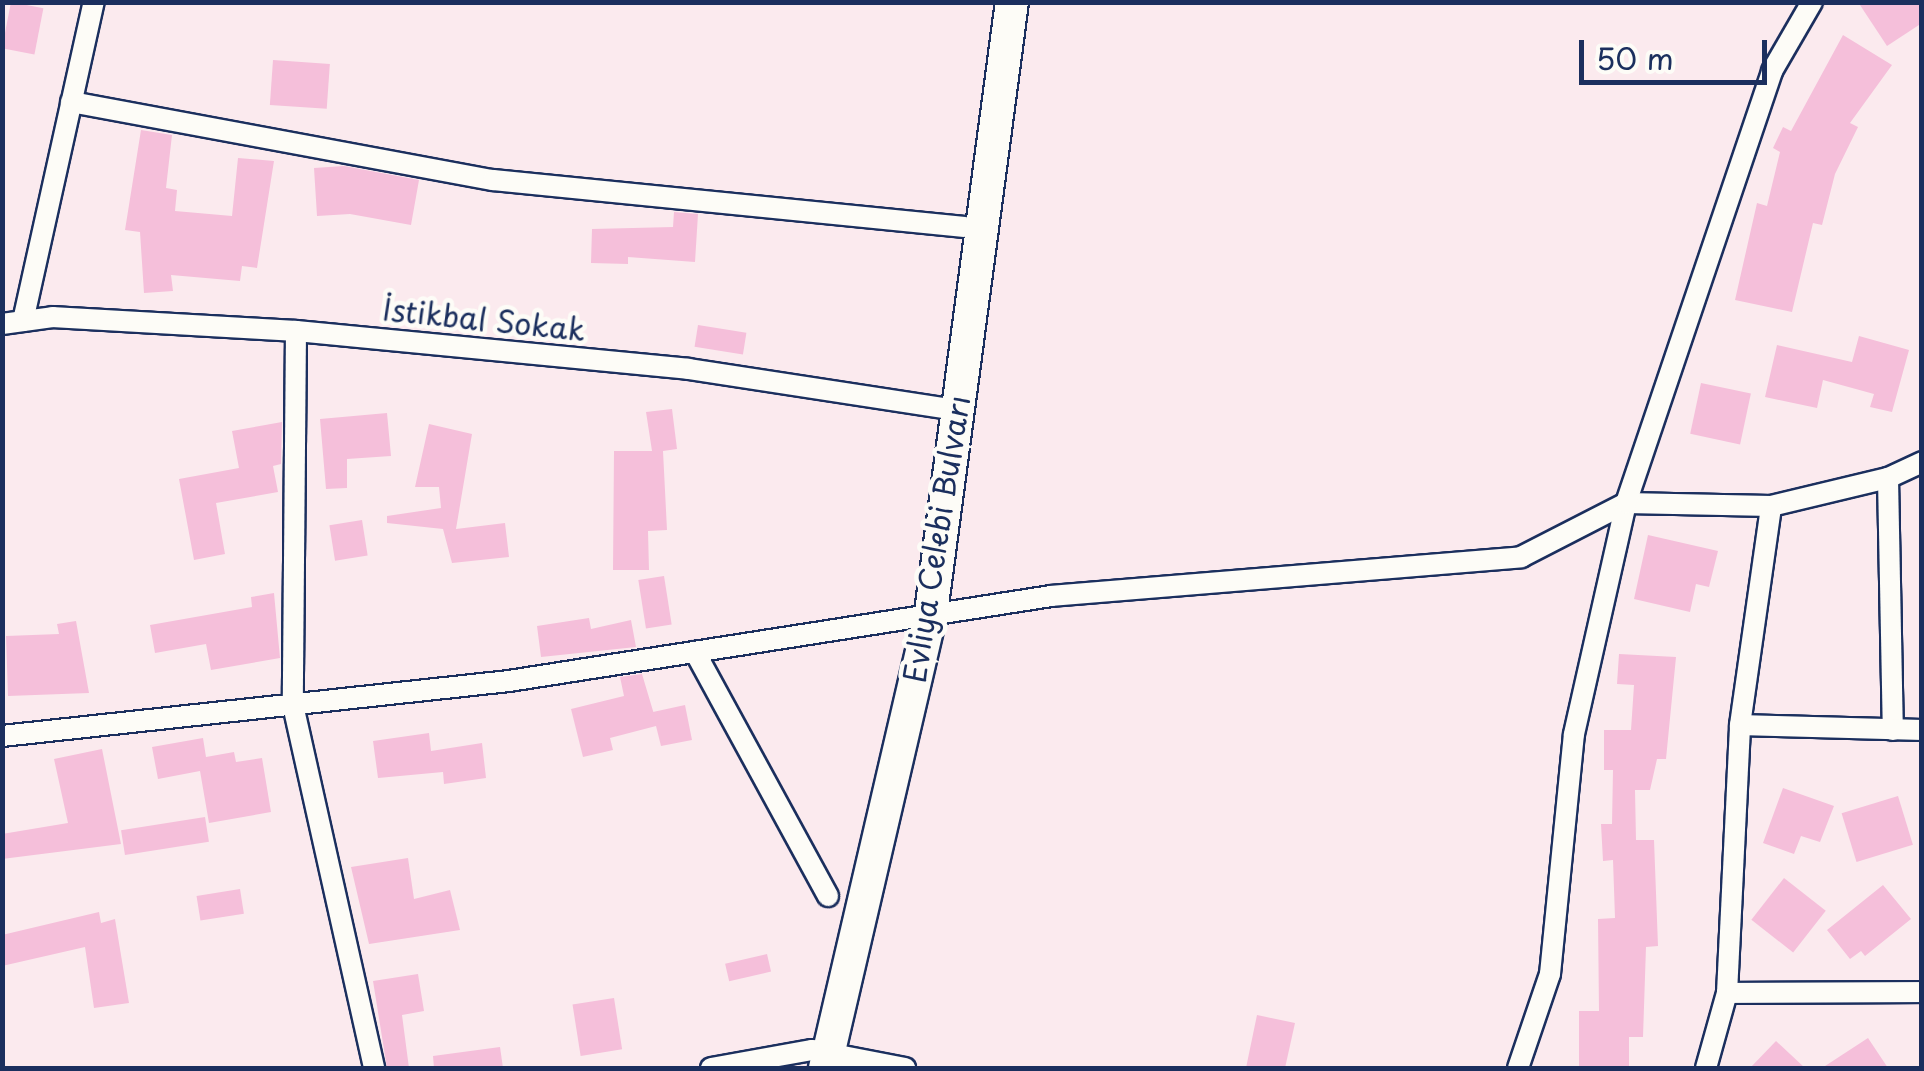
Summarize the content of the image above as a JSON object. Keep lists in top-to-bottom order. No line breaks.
{"streets":{"main road":["Evliya Celebi Bulvarı"],"street":["İstikbal Sokak"]},"crossings":[["İstikbal Sokak","Evliya Celebi Bulvarı"]],"scale_bar":"50 m"}
